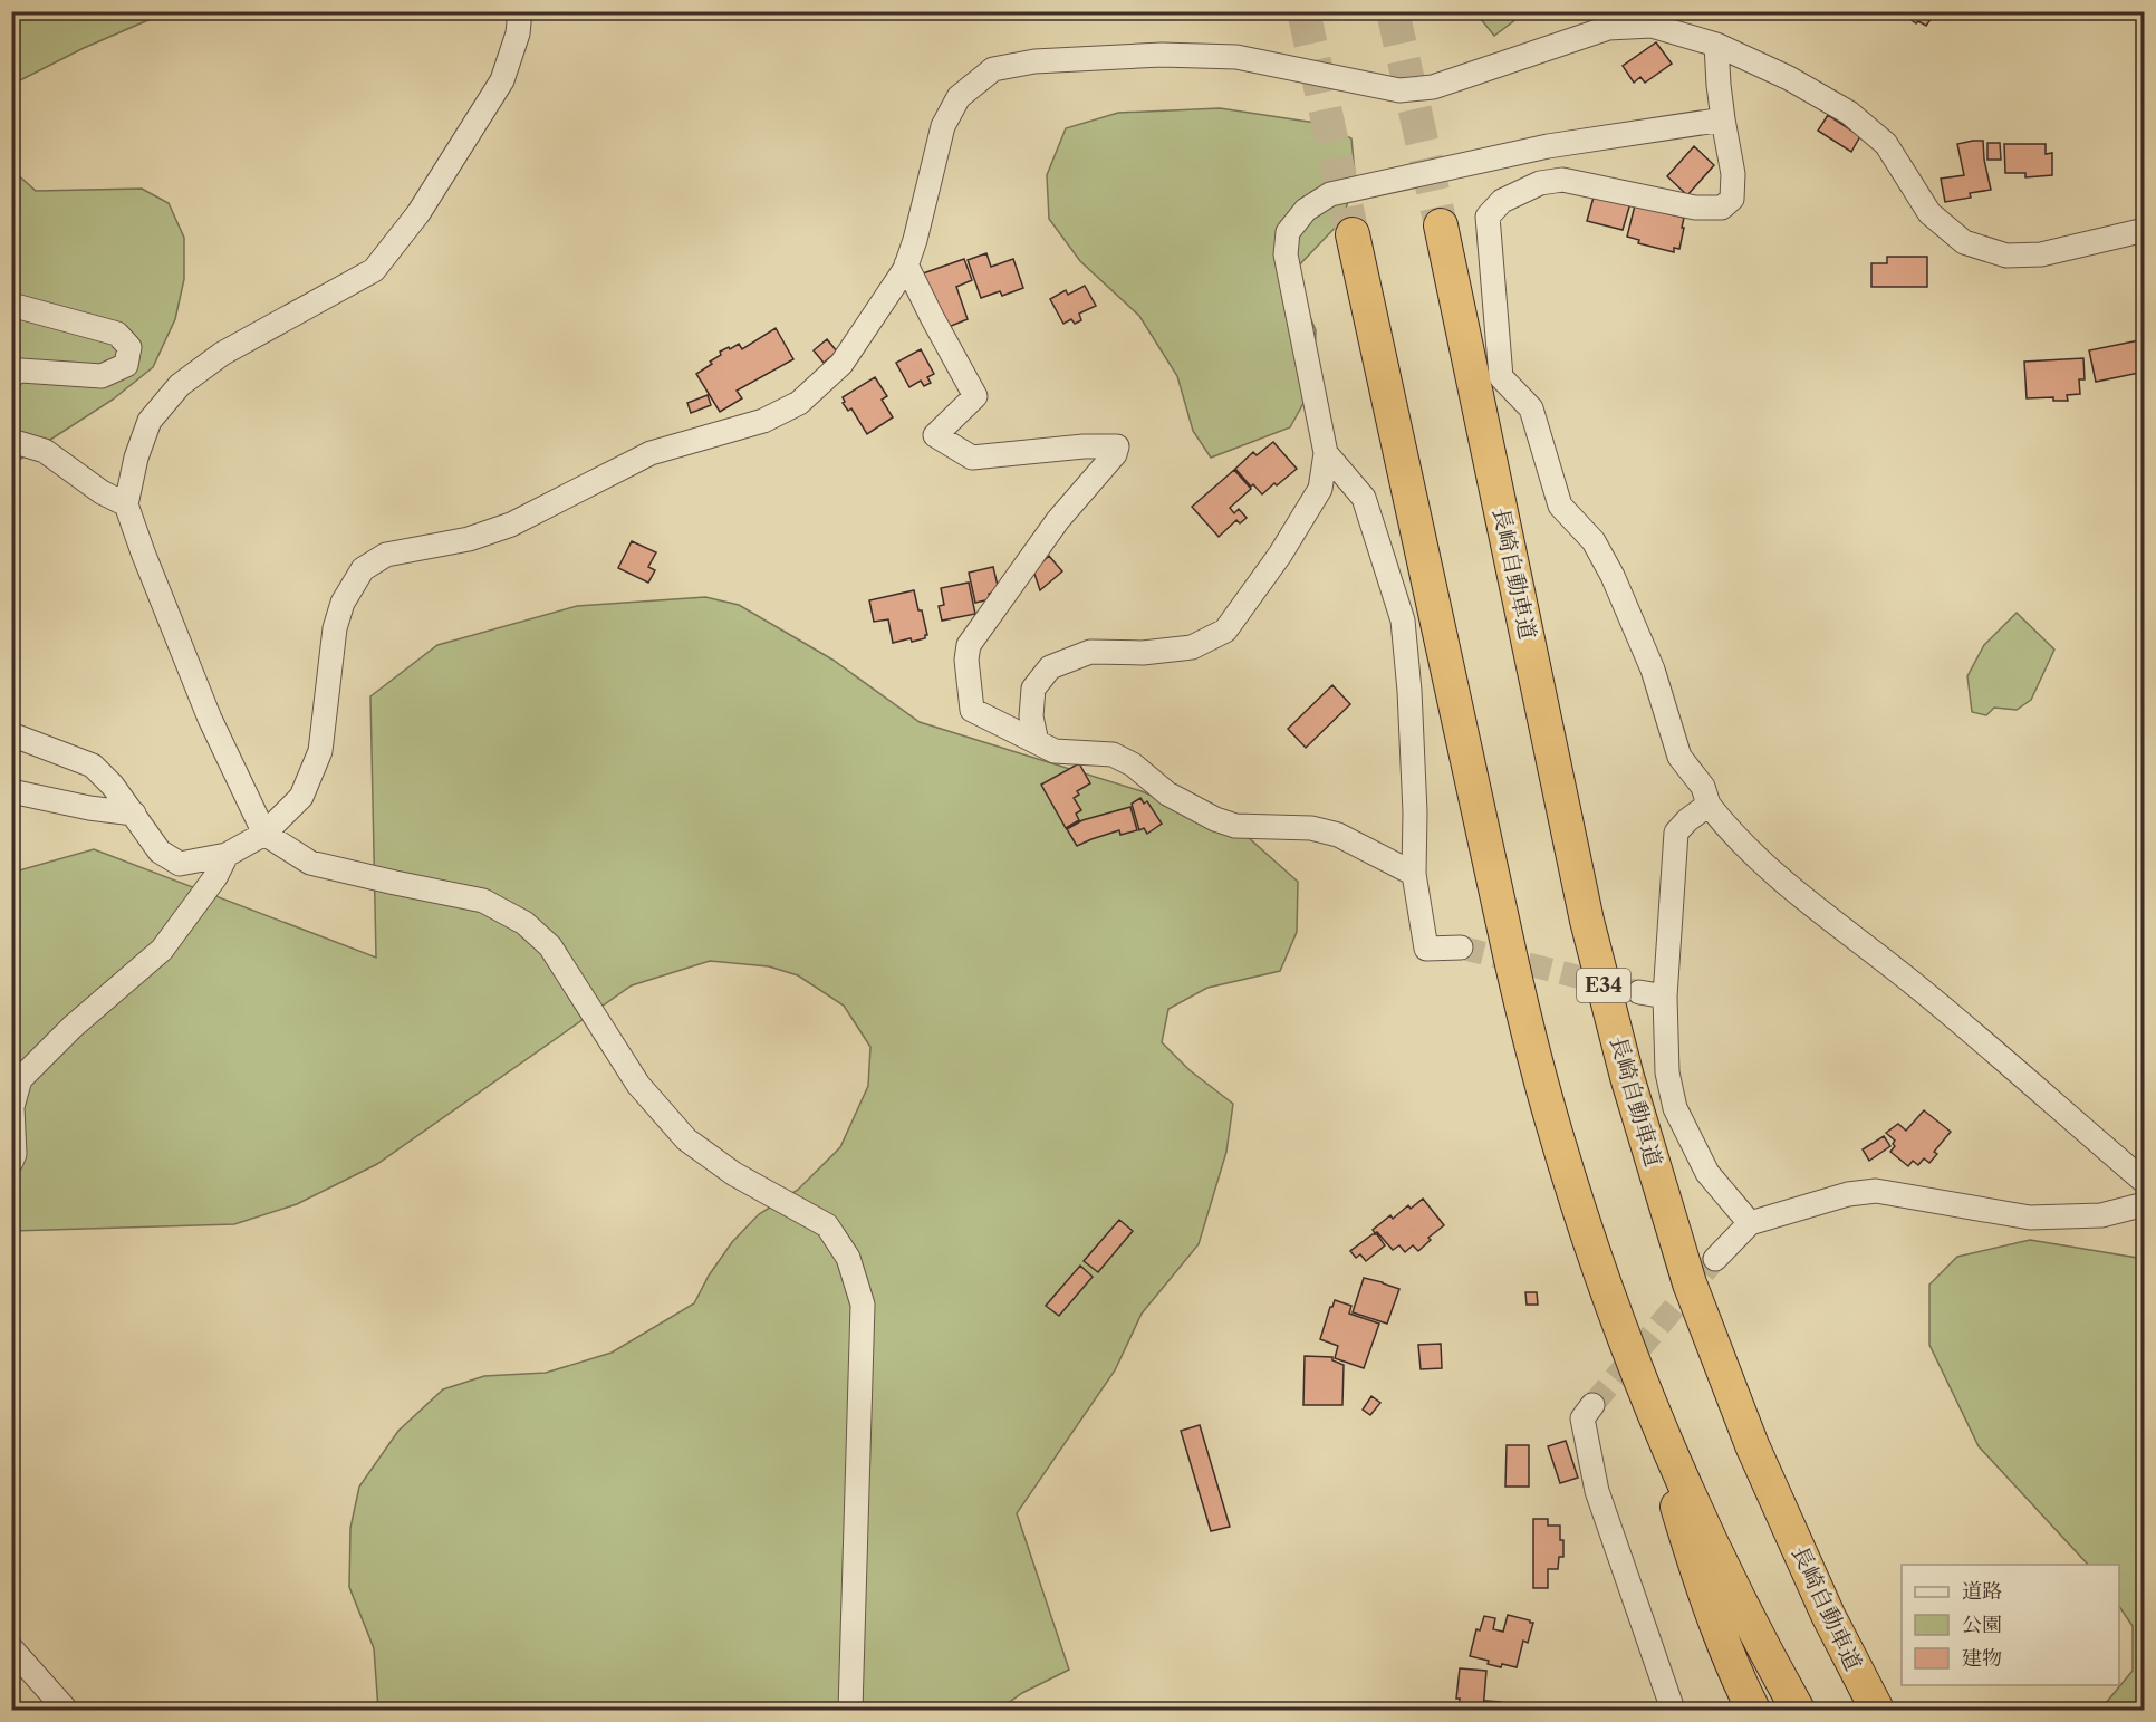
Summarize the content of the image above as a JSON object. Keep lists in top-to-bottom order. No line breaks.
{"streets":{"highway":["長崎自動車道","E34"]},"legend":["道路","公園","建物"]}
